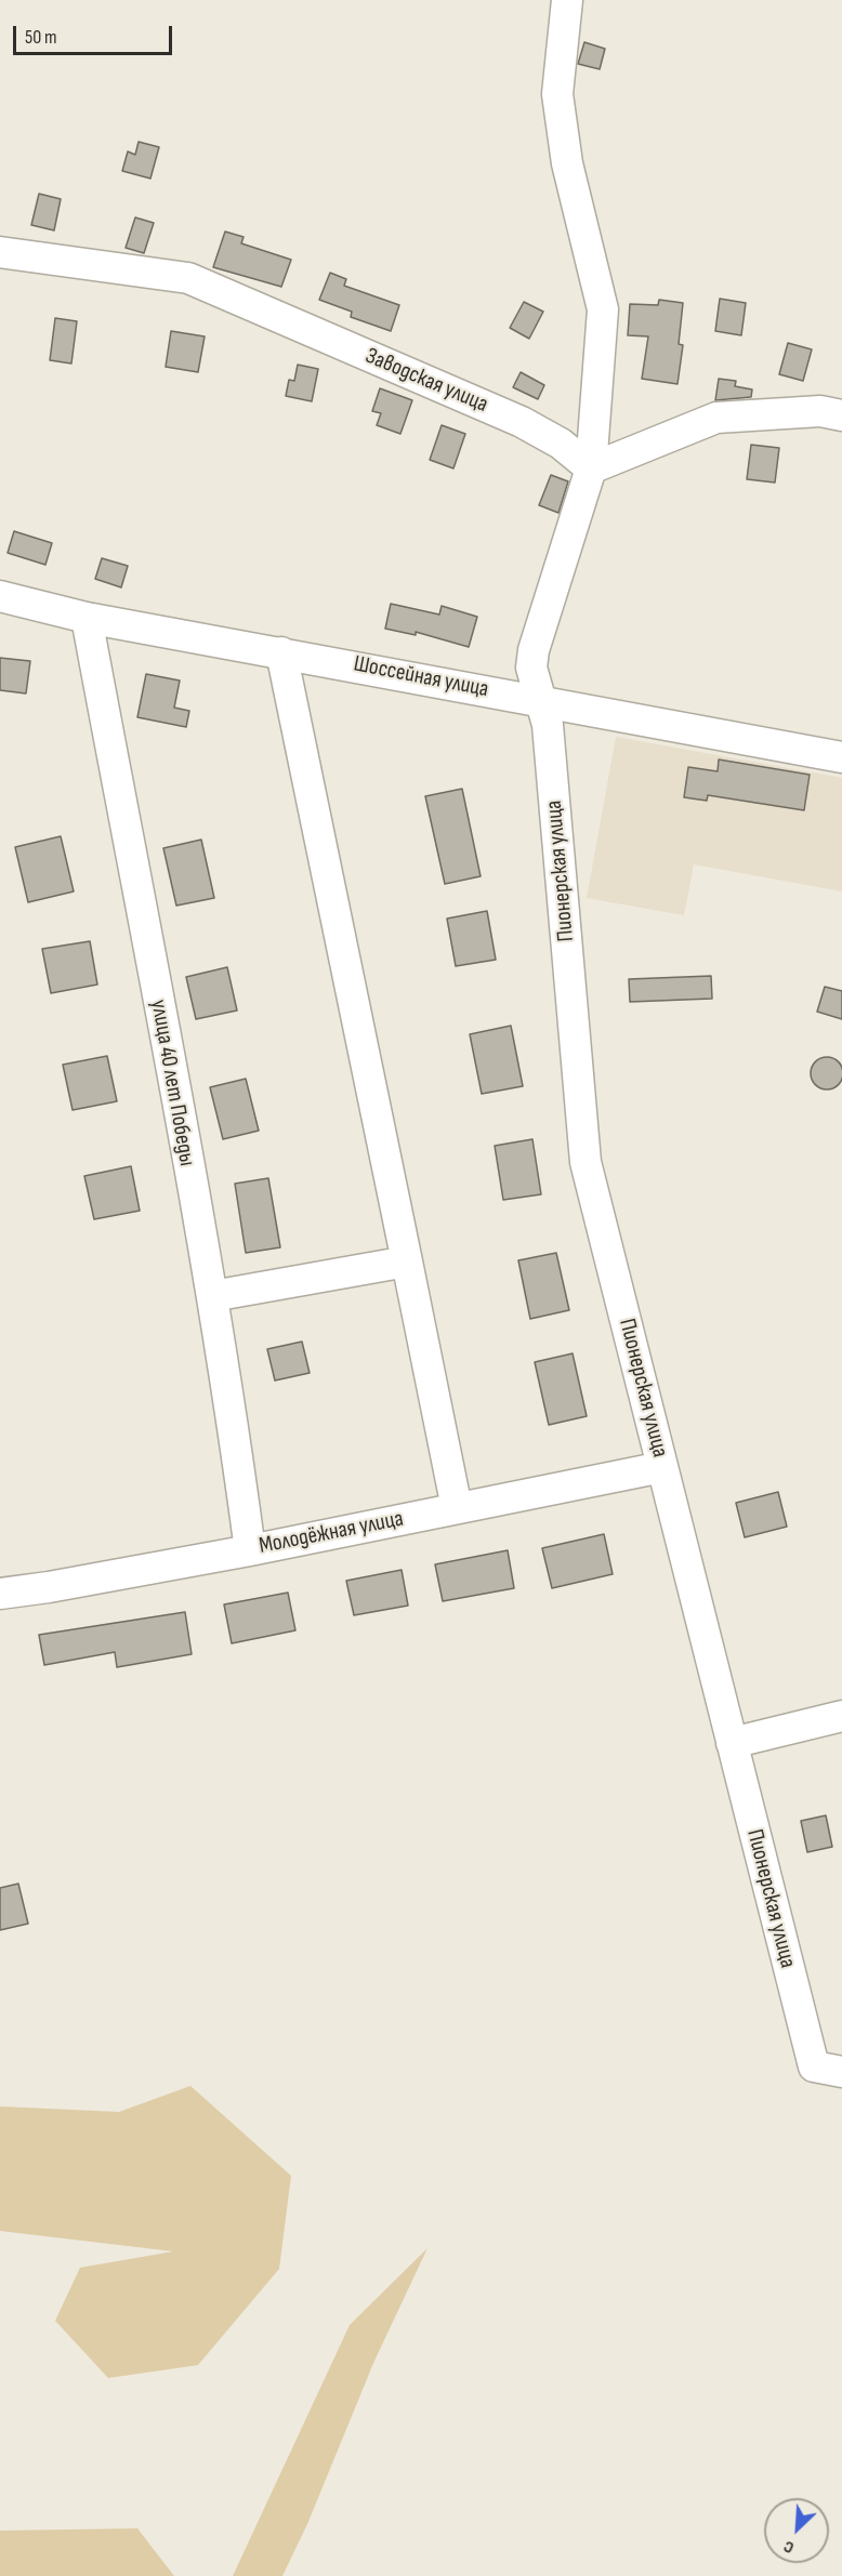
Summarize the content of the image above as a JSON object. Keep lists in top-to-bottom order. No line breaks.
{"streets":{"street":["Заводская улица","Шоссейная улица","Пионерская улица","улица 40 лет Победы","Молодёжная улица"]},"crossings":[["Заводская улица","Пионерская улица"],["Шоссейная улица","Пионерская улица"],["Шоссейная улица","улица 40 лет Победы"],["Пионерская улица","Молодёжная улица"],["улица 40 лет Победы","Молодёжная улица"]],"scale_bar":"50 m","north":"bottom left"}
